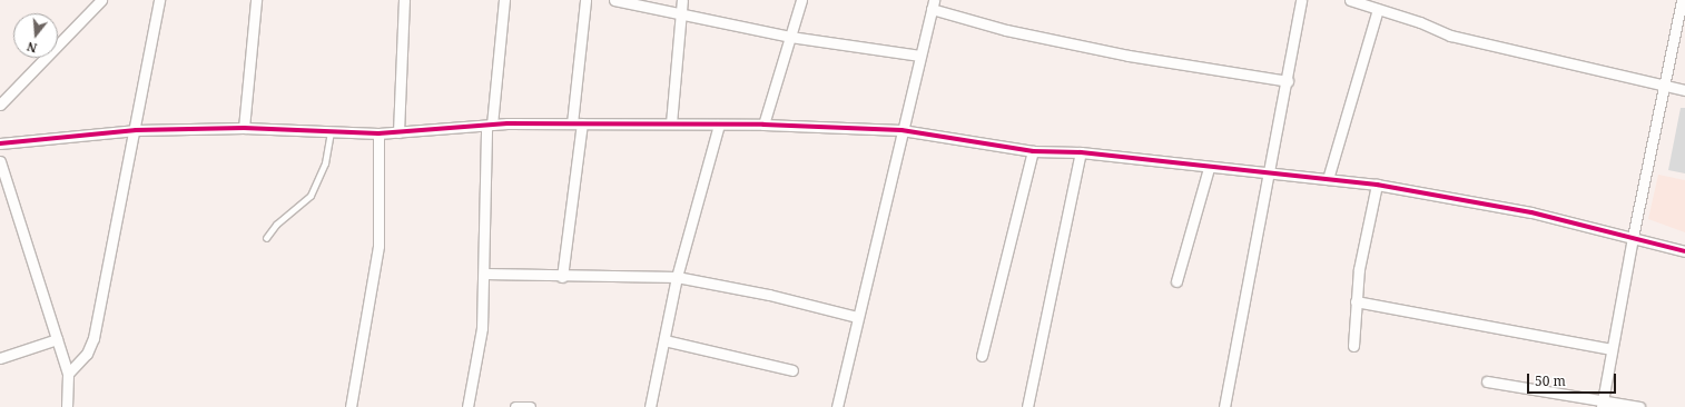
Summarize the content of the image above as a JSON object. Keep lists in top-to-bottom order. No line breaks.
{"scale_bar":"50 m","north":"bottom"}
